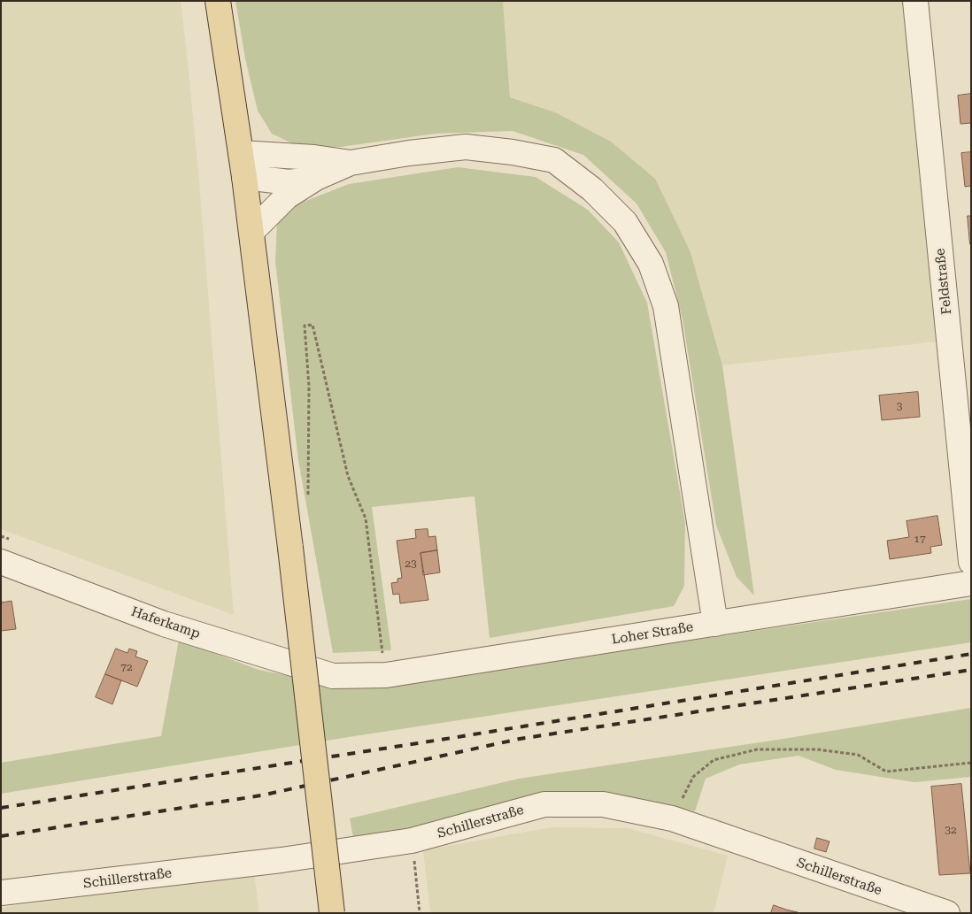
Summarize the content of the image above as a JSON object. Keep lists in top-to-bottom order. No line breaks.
{"streets":{"street":["Feldstraße","Haferkamp","Loher Straße","Schillerstraße"]},"crossings":[["Haferkamp","Loher Straße"]],"house_numbers":["3","17","23","72","32"]}
